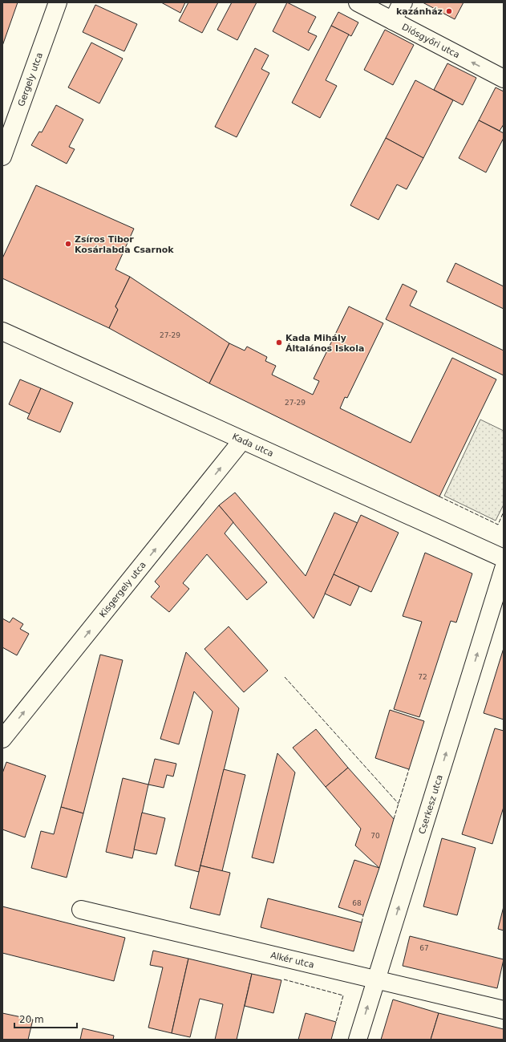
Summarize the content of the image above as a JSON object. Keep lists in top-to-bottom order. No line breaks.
{"streets":{"street":["Diósgyőri utca","Gergely utca","Kada utca","Kisgergely utca","Cserkesz utca","Alkér utca"]},"crossings":[["Kada utca","Kisgergely utca"],["Cserkesz utca","Alkér utca"]],"one_way":["Diósgyőri utca","Kisgergely utca","Cserkesz utca"],"places":["kazánház","Zsíros Tibor Kosárlabda Csarnok","Kada Mihály Általános Iskola"],"house_numbers":["27-29","27-29","72","70","68","67"],"scale_bar":"20 m"}
